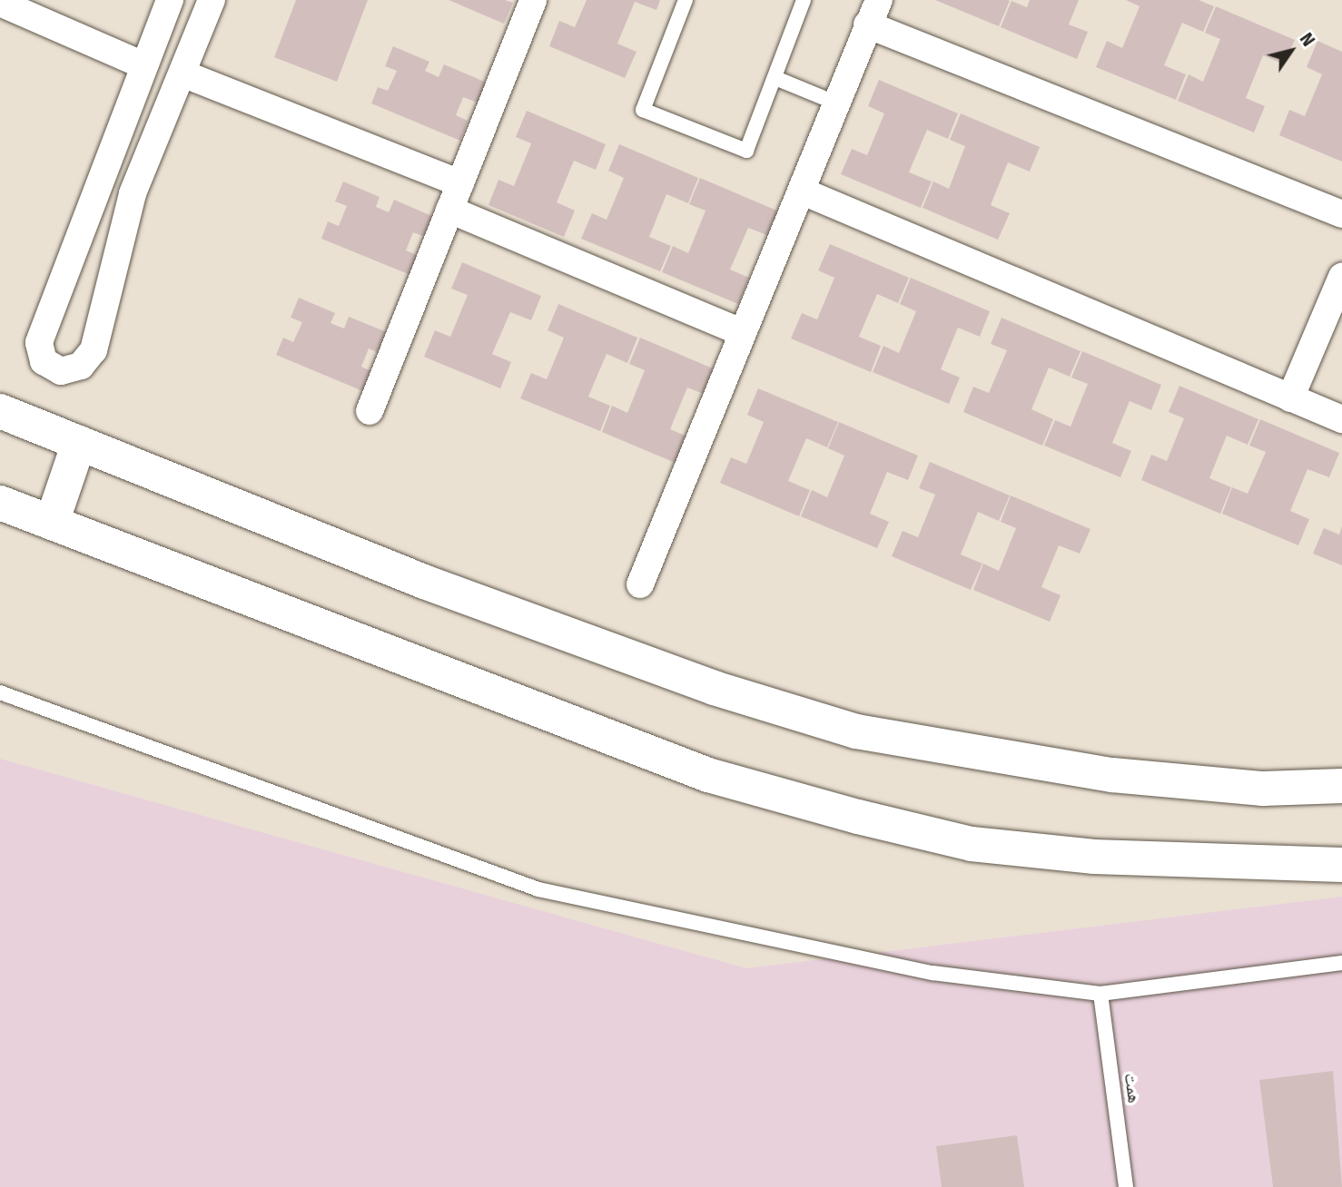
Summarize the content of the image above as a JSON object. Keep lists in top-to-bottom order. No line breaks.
{"streets":{"lane":["همت"]},"north":"top right"}
